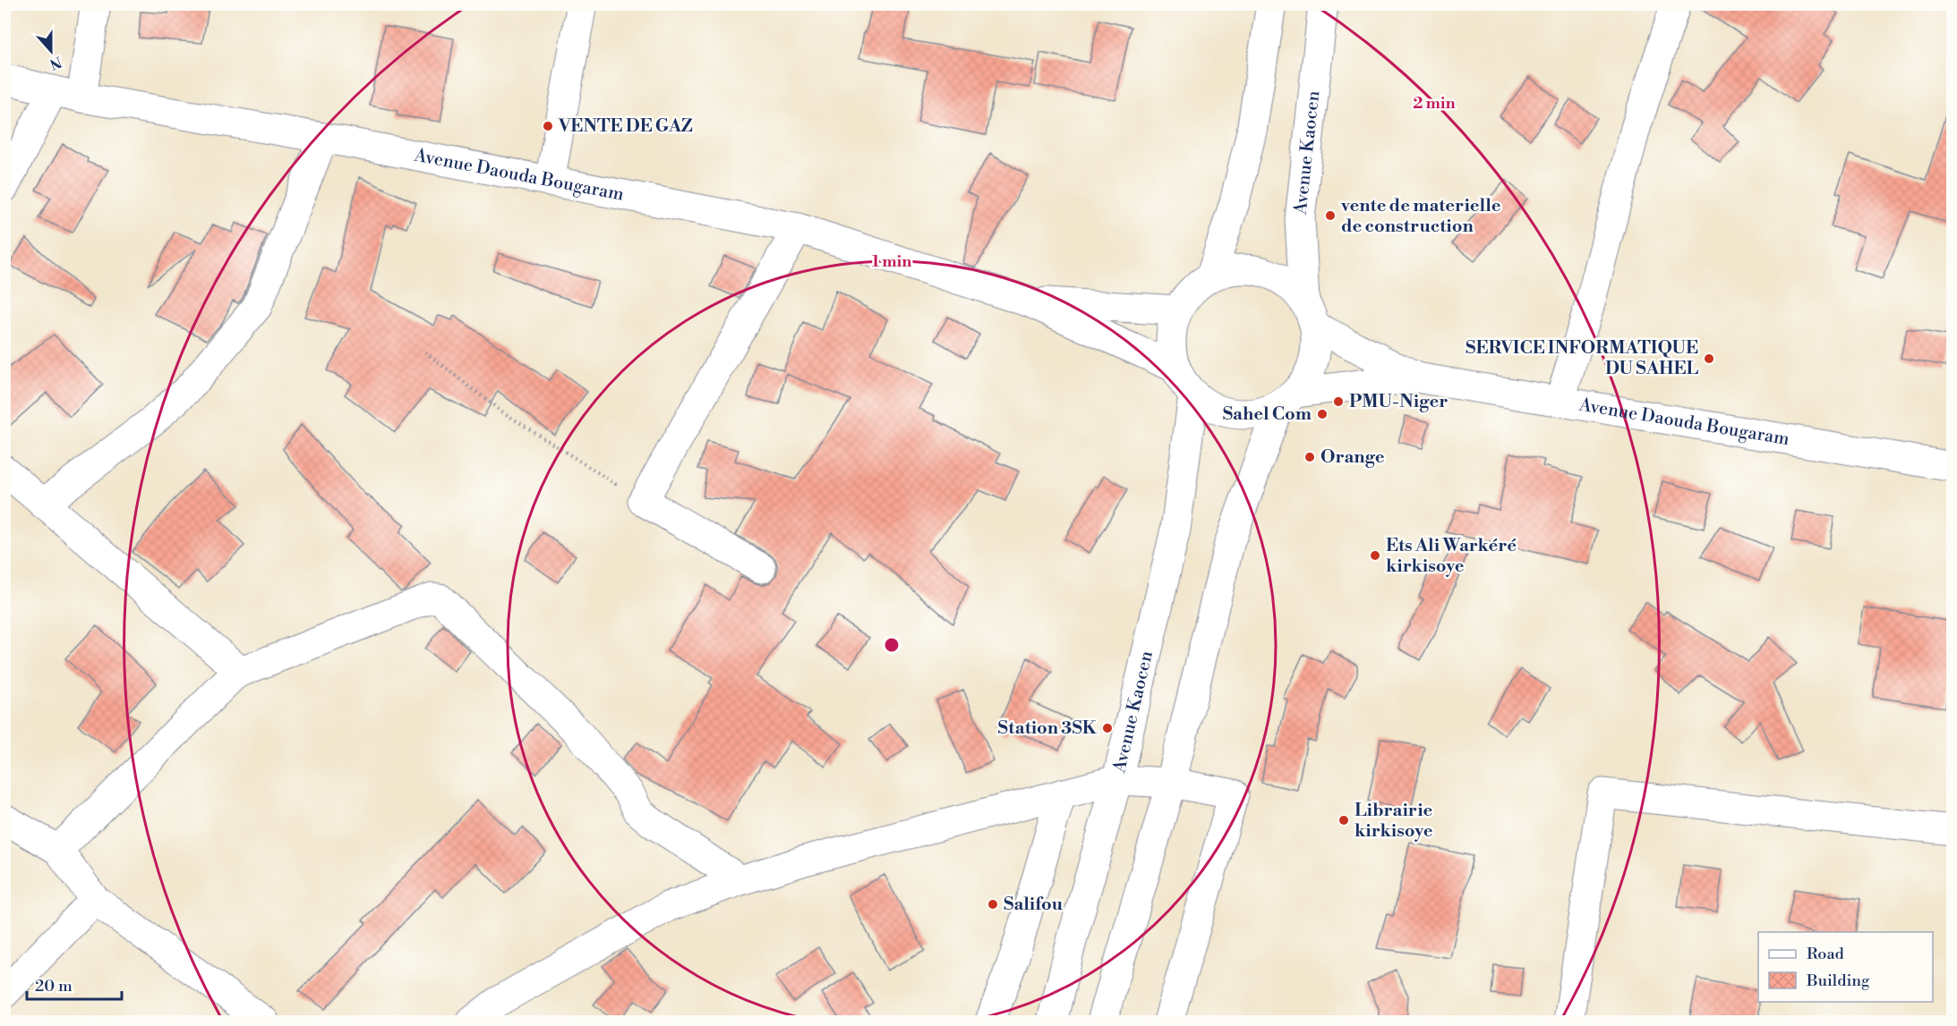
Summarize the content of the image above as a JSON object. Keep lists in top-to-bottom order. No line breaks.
{"streets":{"main road":["Avenue Kaocen","Avenue Daouda Bougaram"]},"crossings":[["Avenue Kaocen","Avenue Daouda Bougaram"]],"places":["VENTE DE GAZ","vente de materielle de construction","SERVICE INFORMATIQUE DU SAHEL","PMU-Niger","Sahel Com","Orange","Ets Ali Warkéré kirkisoye","Station 3SK","Librairie kirkisoye","Salifou"],"legend":["Road","Building"],"scale_bar":"20 m","north":"bottom","rings":["2 min","1 min"]}
